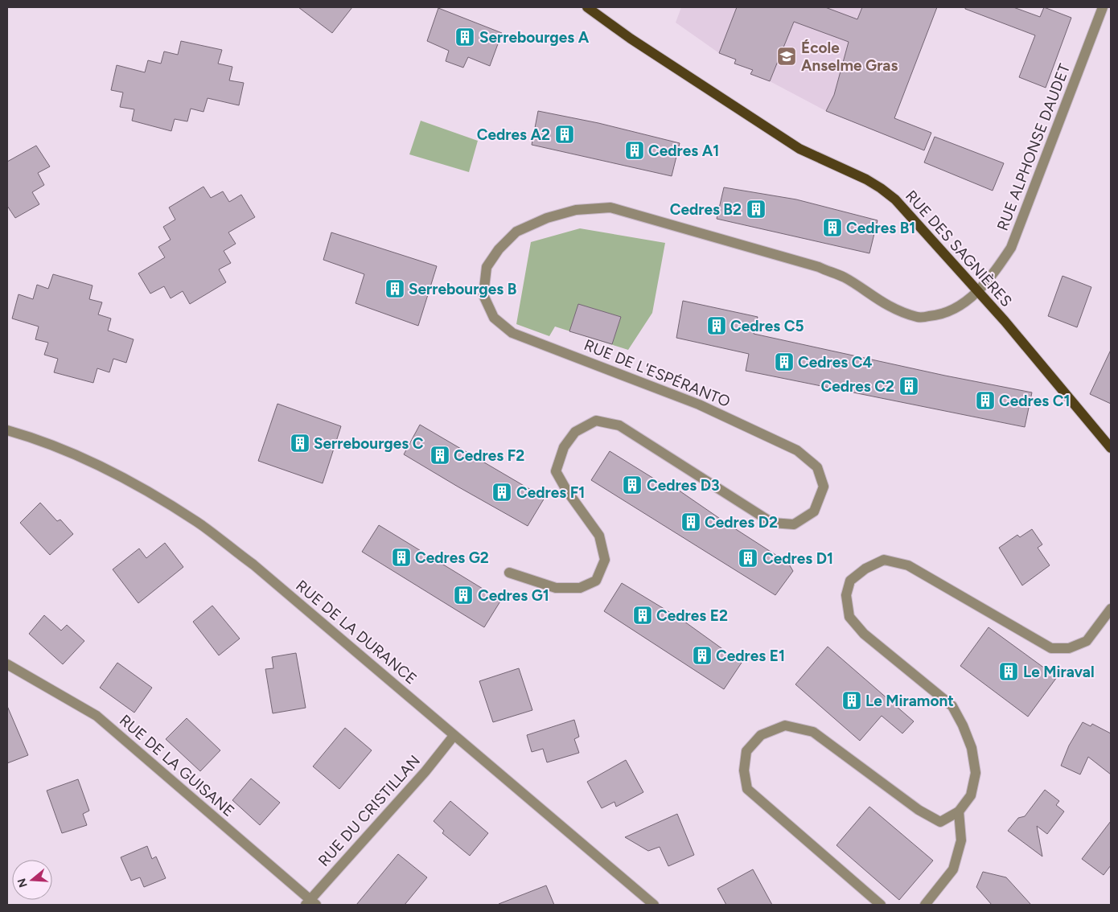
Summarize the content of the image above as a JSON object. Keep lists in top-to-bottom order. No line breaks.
{"streets":{"main road":["RUE DES SAGNIÈRES"],"street":["RUE ALPHONSE DAUDET","RUE DE L'ESPÉRANTO","RUE DE LA DURANCE","RUE DE LA GUISANE","RUE DU CRISTILLAN"]},"crossings":[["RUE ALPHONSE DAUDET","RUE DES SAGNIÈRES"],["RUE ALPHONSE DAUDET","RUE DE L'ESPÉRANTO"],["RUE DES SAGNIÈRES","RUE DE L'ESPÉRANTO"],["RUE DE LA DURANCE","RUE DU CRISTILLAN"],["RUE DE LA GUISANE","RUE DU CRISTILLAN"]],"places":{"building":["Serrebourges A","Cedres A2","Cedres A1","Cedres B2","Cedres B1","Serrebourges B","Cedres C5","Cedres C4","Cedres C2","Cedres C1","Serrebourges C","Cedres F2","Cedres D3","Cedres F1","Cedres D2","Cedres G2","Cedres D1","Cedres G1","Cedres E2","Cedres E1","Le Miraval","Le Miramont"],"school or university":["École Anselme Gras"]},"north":"left"}
